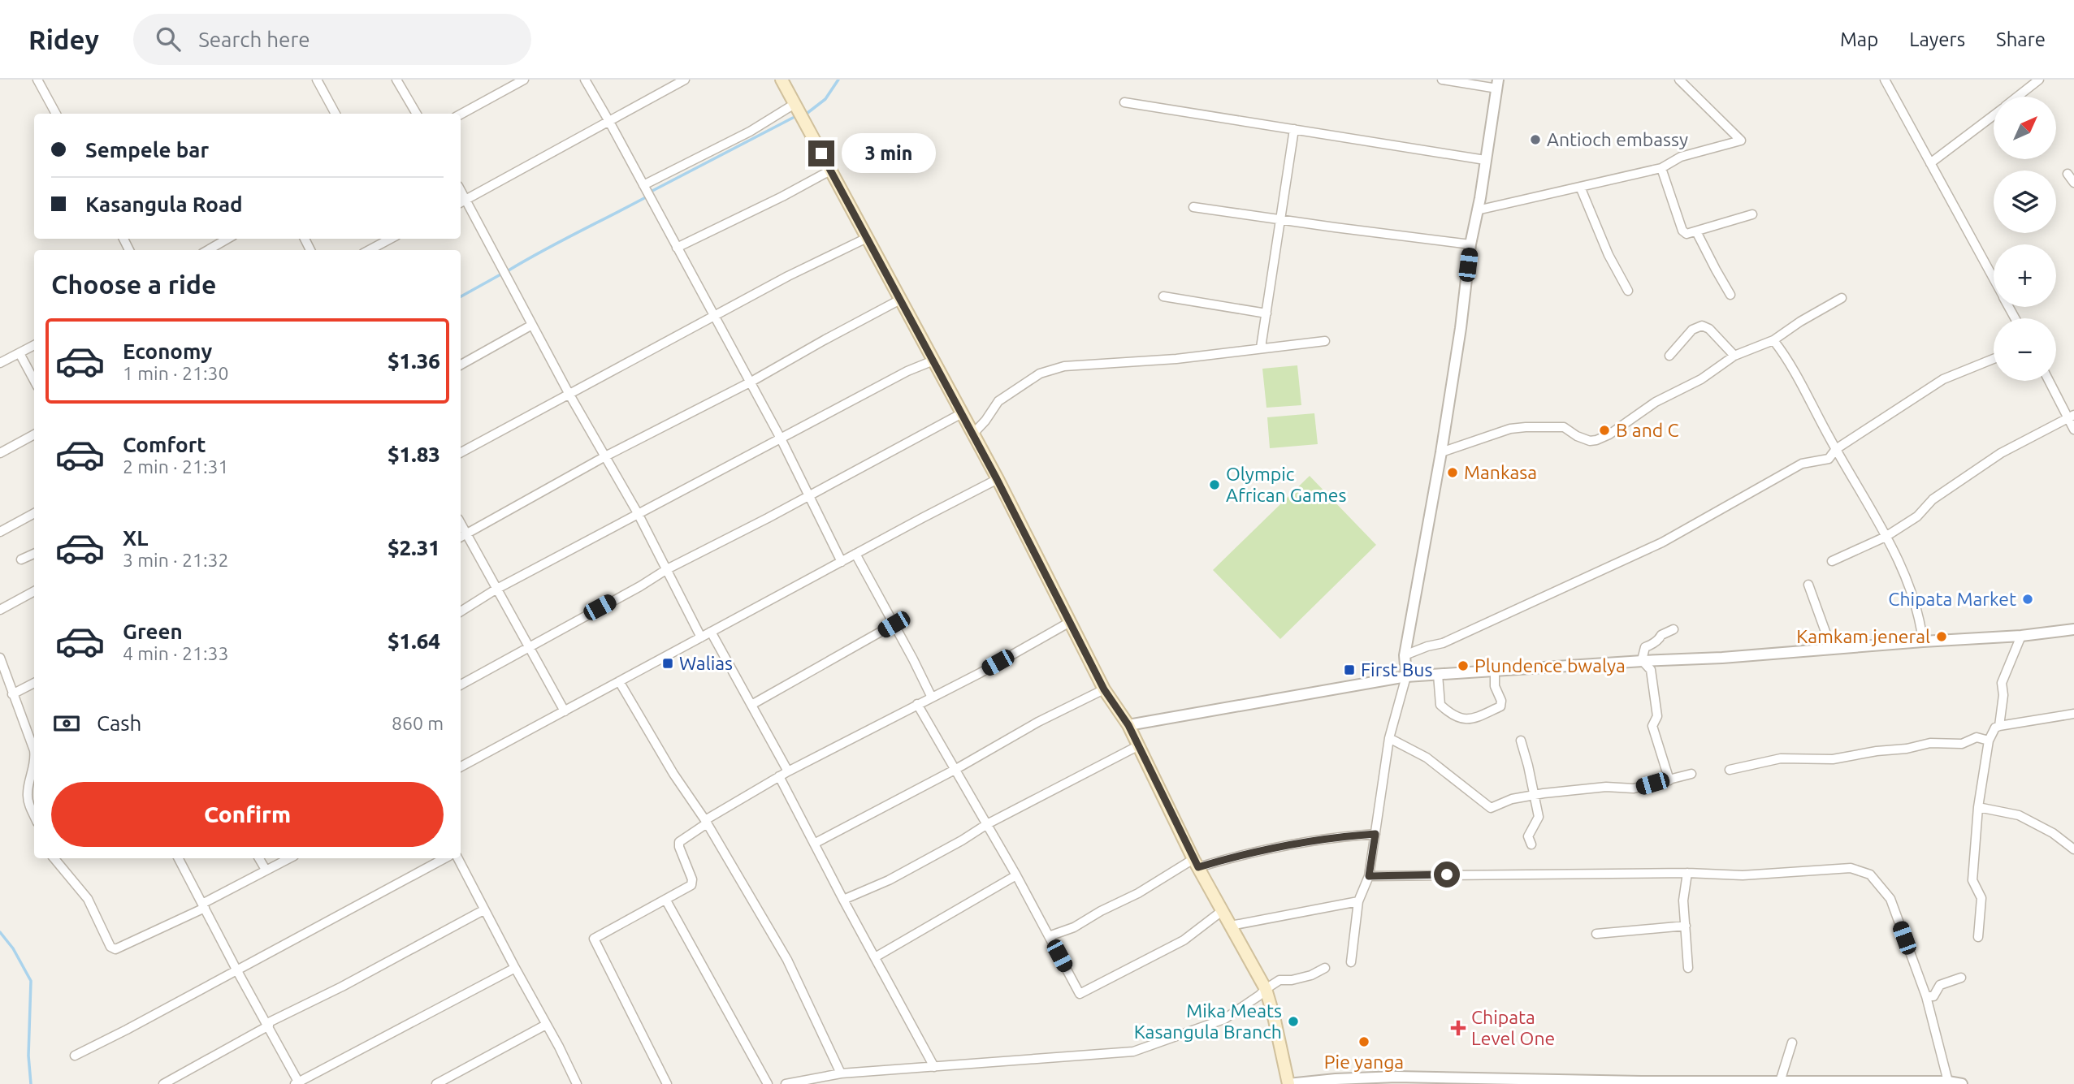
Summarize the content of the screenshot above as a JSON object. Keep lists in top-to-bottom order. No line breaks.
{"places":{"other":["Antioch embassy","B and C","Mankasa","Olympic African Games","Chipata Market","Kamkam jeneral","Plundence bwalya","Mika Meats Kasangula Branch","Pie yanga"],"transit":["Walias","First Bus"],"health":["Chipata Level One"]},"north":"top right","page":{"header":"Ridey","search":"Search here","nav":["Map","Layers","Share"],"map_buttons":["+","−"],"banner":["Sempele bar","Kasangula Road"],"bubble":"3 min","heading":"Choose a ride","list":[{"name":"Economy","note":"1 min · 21:30","value":"$1.36"},{"name":"Comfort","note":"2 min · 21:31","value":"$1.83"},{"name":"XL","note":"3 min · 21:32","value":"$2.31"},{"name":"Green","note":"4 min · 21:33","value":"$1.64"}],"pay":["Cash","860 m"],"buttons":"Confirm"}}
